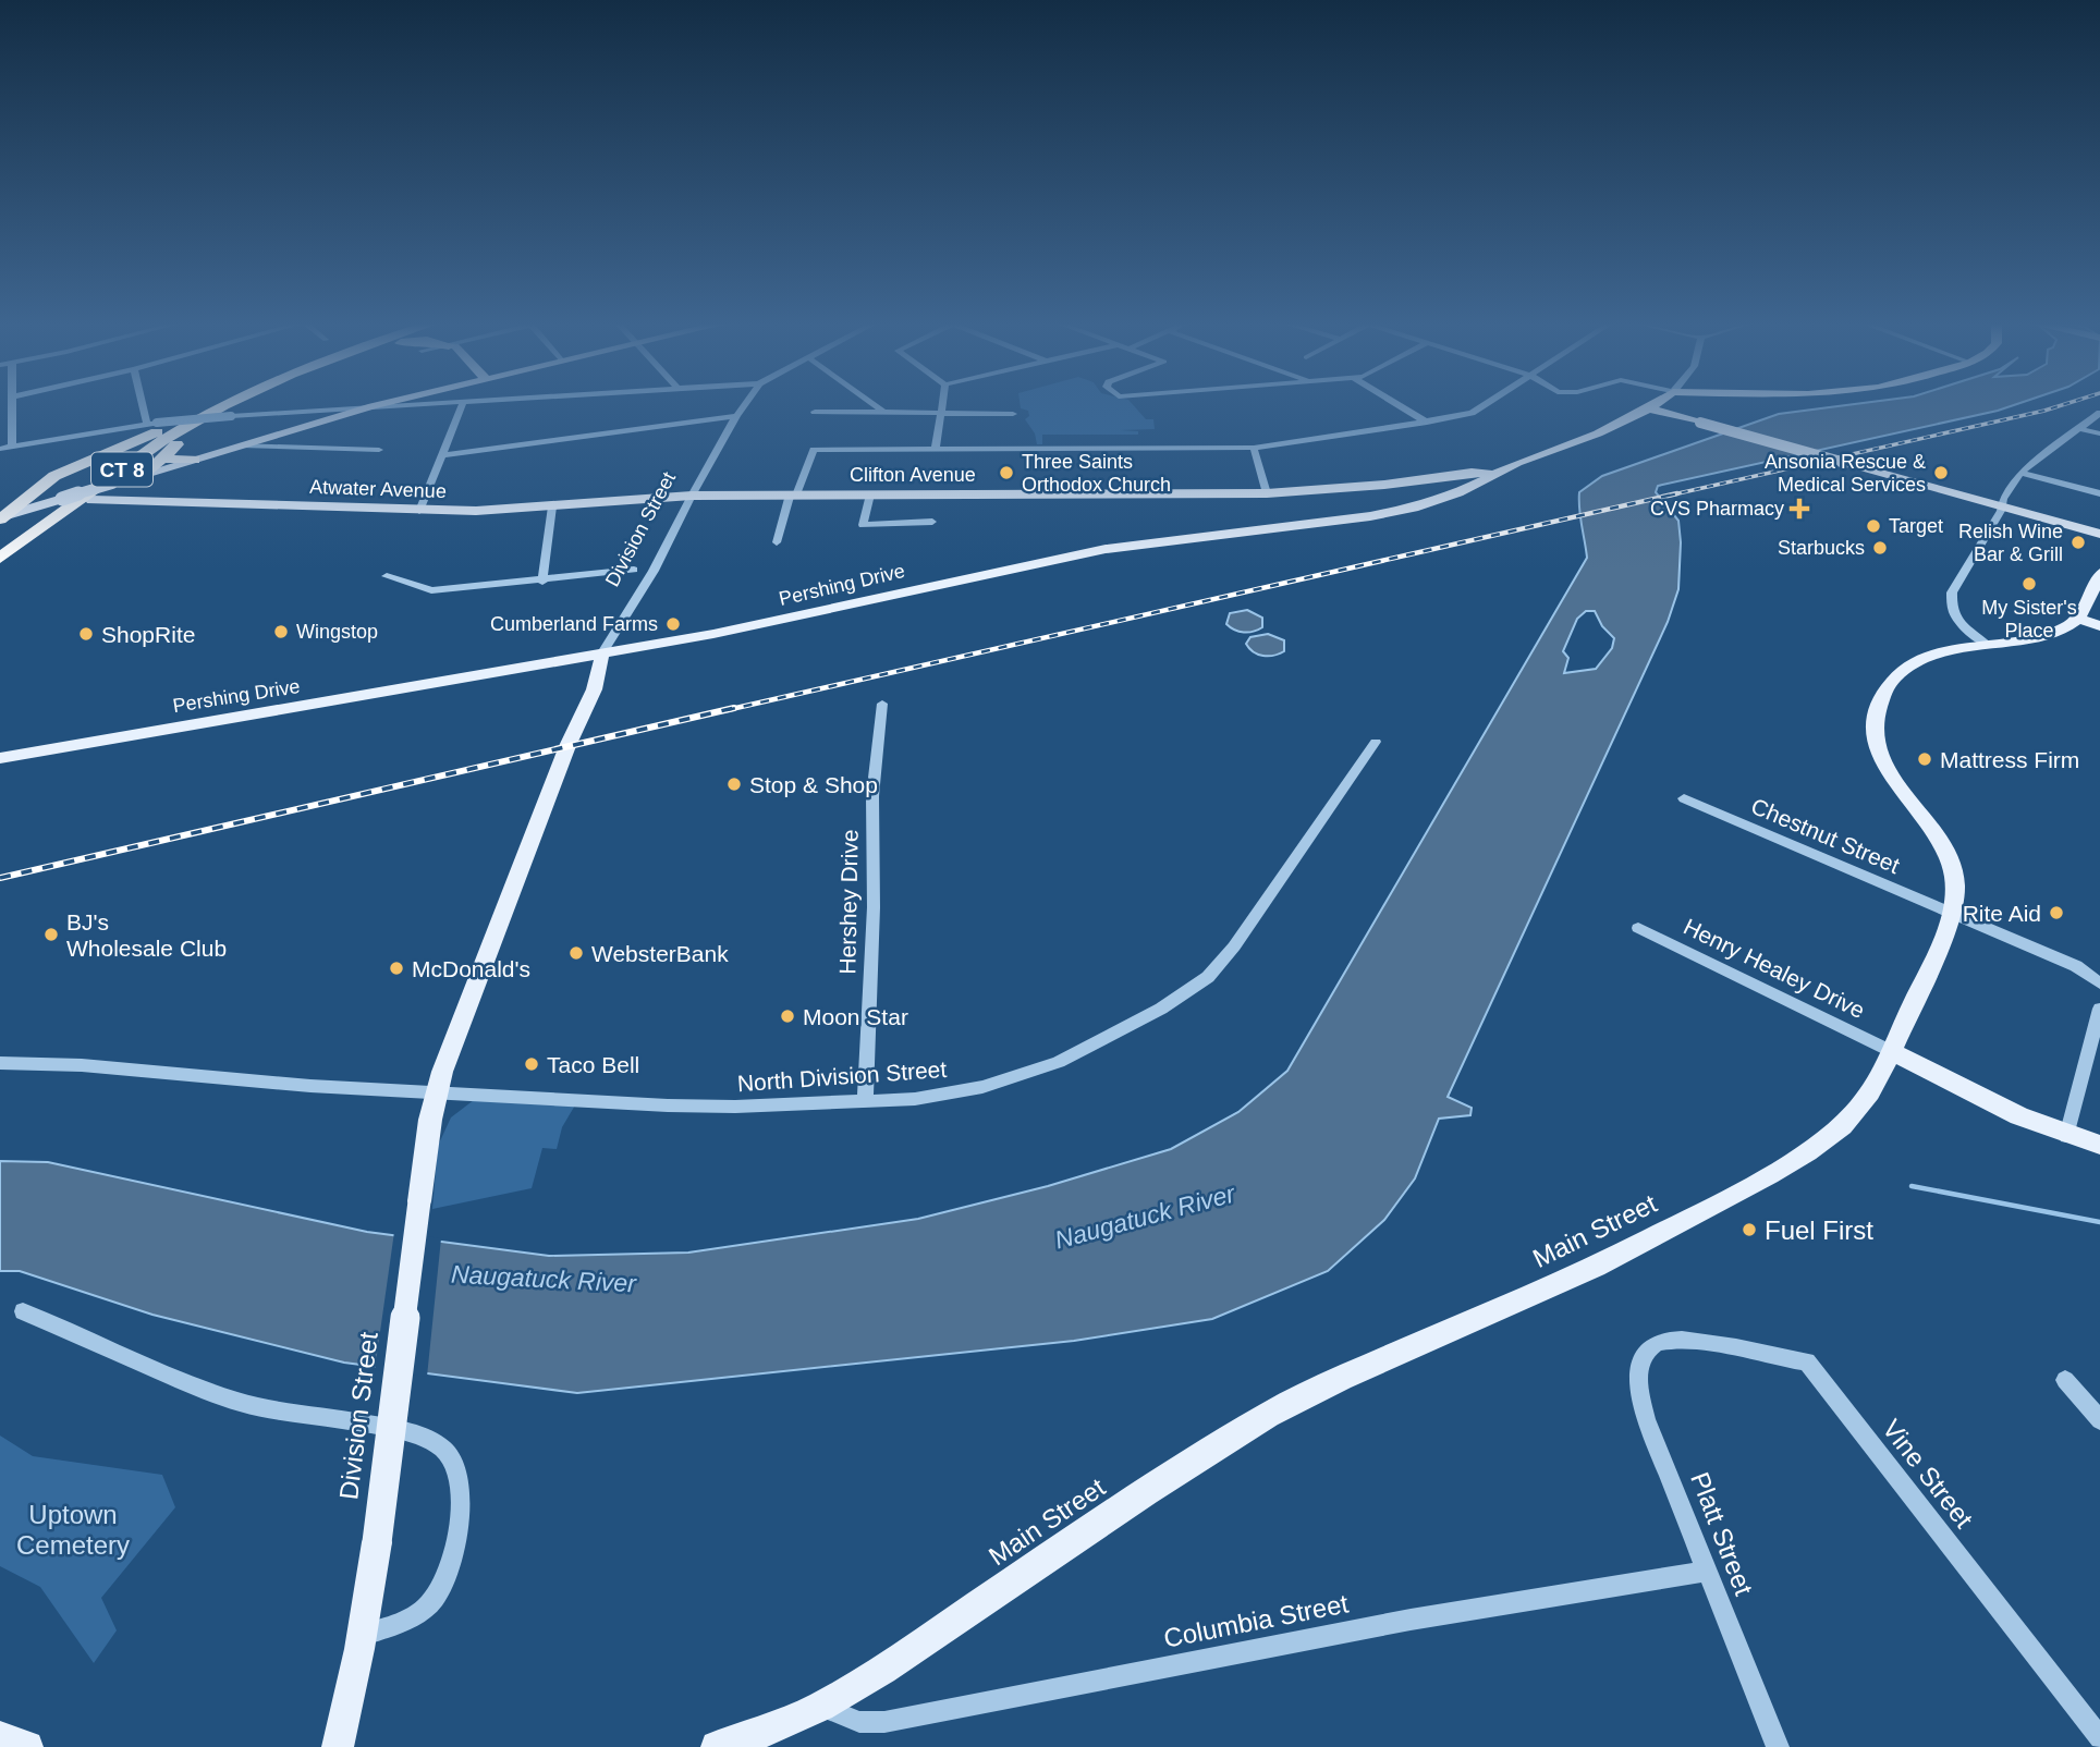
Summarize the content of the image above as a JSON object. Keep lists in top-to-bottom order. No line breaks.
{"streets":{"highway":["CT 8"],"main road":["Clifton Avenue","Atwater Avenue","Division Street","Pershing Drive","Main Street"],"street":["Chestnut Street","Hershey Drive","Henry Healey Drive","North Division Street","Vine Street","Platt Street","Columbia Street"]},"crossings":[["Clifton Avenue","Atwater Avenue"],["Clifton Avenue","Division Street"],["Clifton Avenue","Pershing Drive"],["Atwater Avenue","Division Street"],["Division Street","Pershing Drive"],["Division Street","North Division Street"],["Chestnut Street","Main Street"],["Hershey Drive","North Division Street"],["Henry Healey Drive","Main Street"],["Main Street","Columbia Street"],["Vine Street","Platt Street"],["Platt Street","Columbia Street"]],"water":["Naugatuck River"],"parks":["Uptown Cemetery"],"places":{"other":["Three Saints Orthodox Church","Ansonia Rescue & Medical Services","Target","Relish Wine Bar & Grill","Starbucks","My Sister's Place","Cumberland Farms","Wingstop","ShopRite","Mattress Firm","Stop & Shop","Rite Aid","BJ's Wholesale Club","WebsterBank","McDonald's","Moon Star","Taco Bell","Fuel First"],"health":["CVS Pharmacy"]}}
